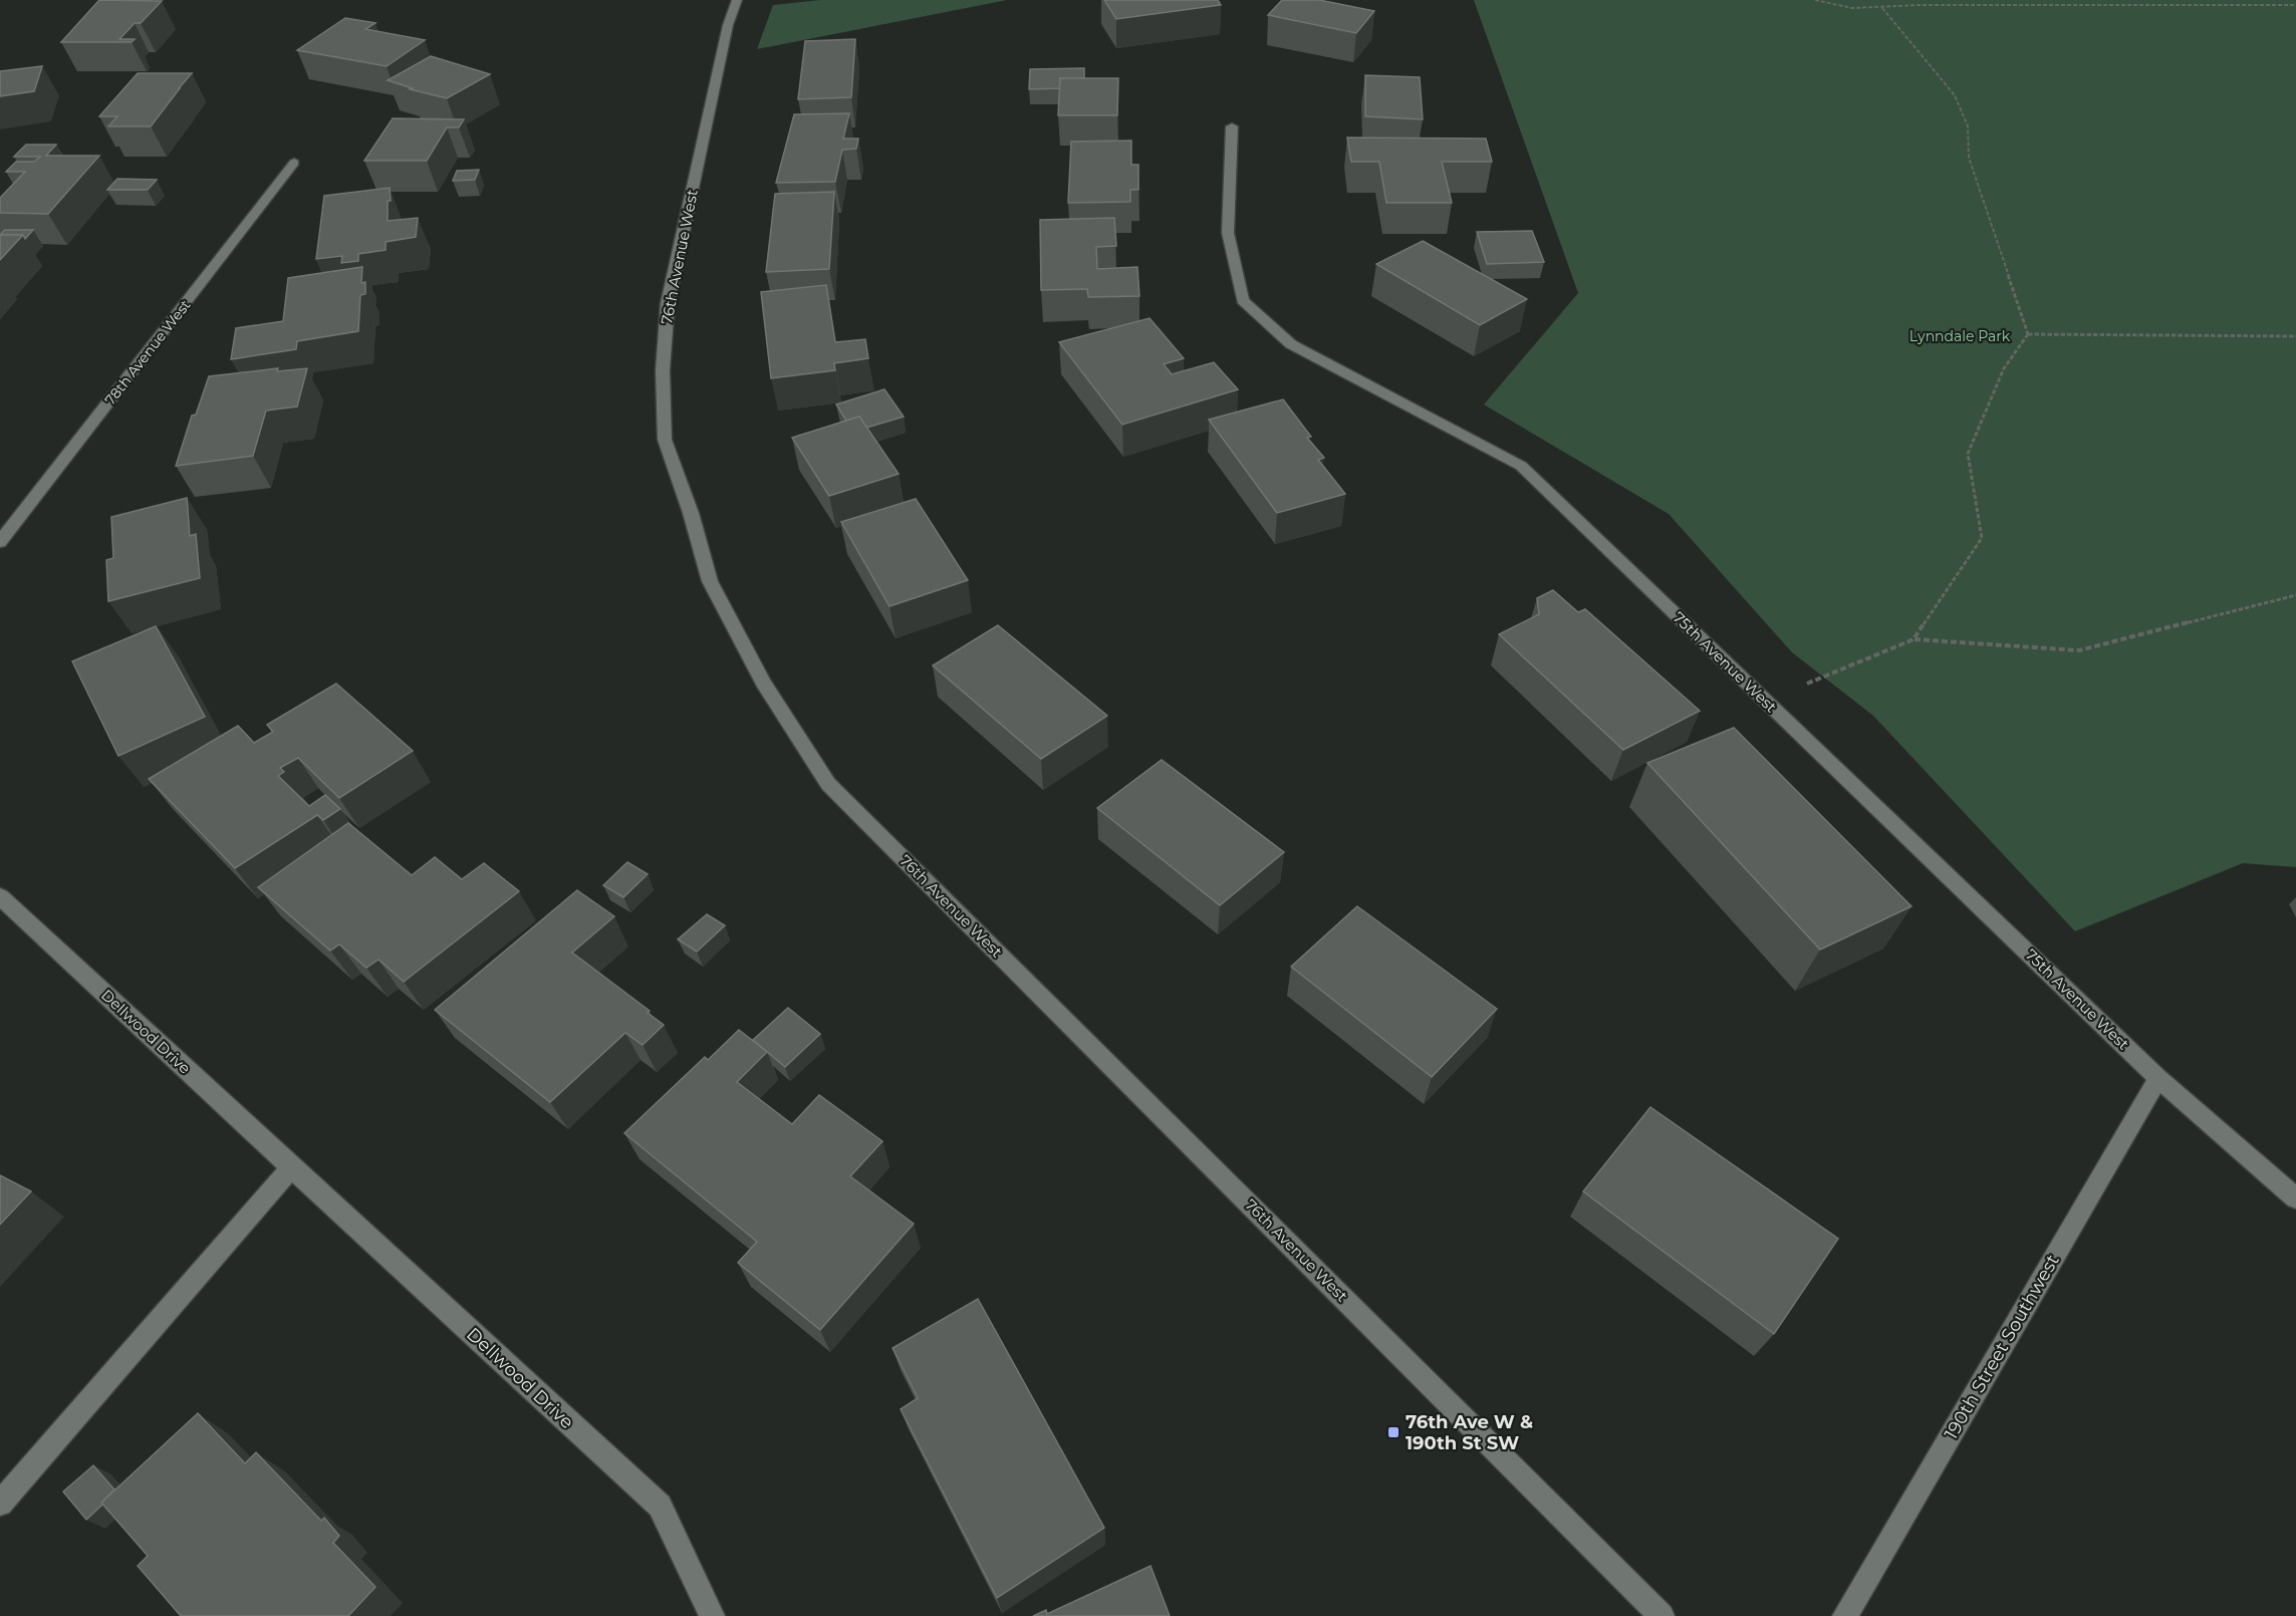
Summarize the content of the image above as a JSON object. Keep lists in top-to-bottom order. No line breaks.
{"streets":{"street":["76th Avenue West","78th Avenue West","75th Avenue West","Dellwood Drive","190th Street Southwest"]},"crossings":[["75th Avenue West","190th Street Southwest"]],"parks":["Lynndale Park"],"places":{"transit":["76th Ave W & 190th St SW"]}}
